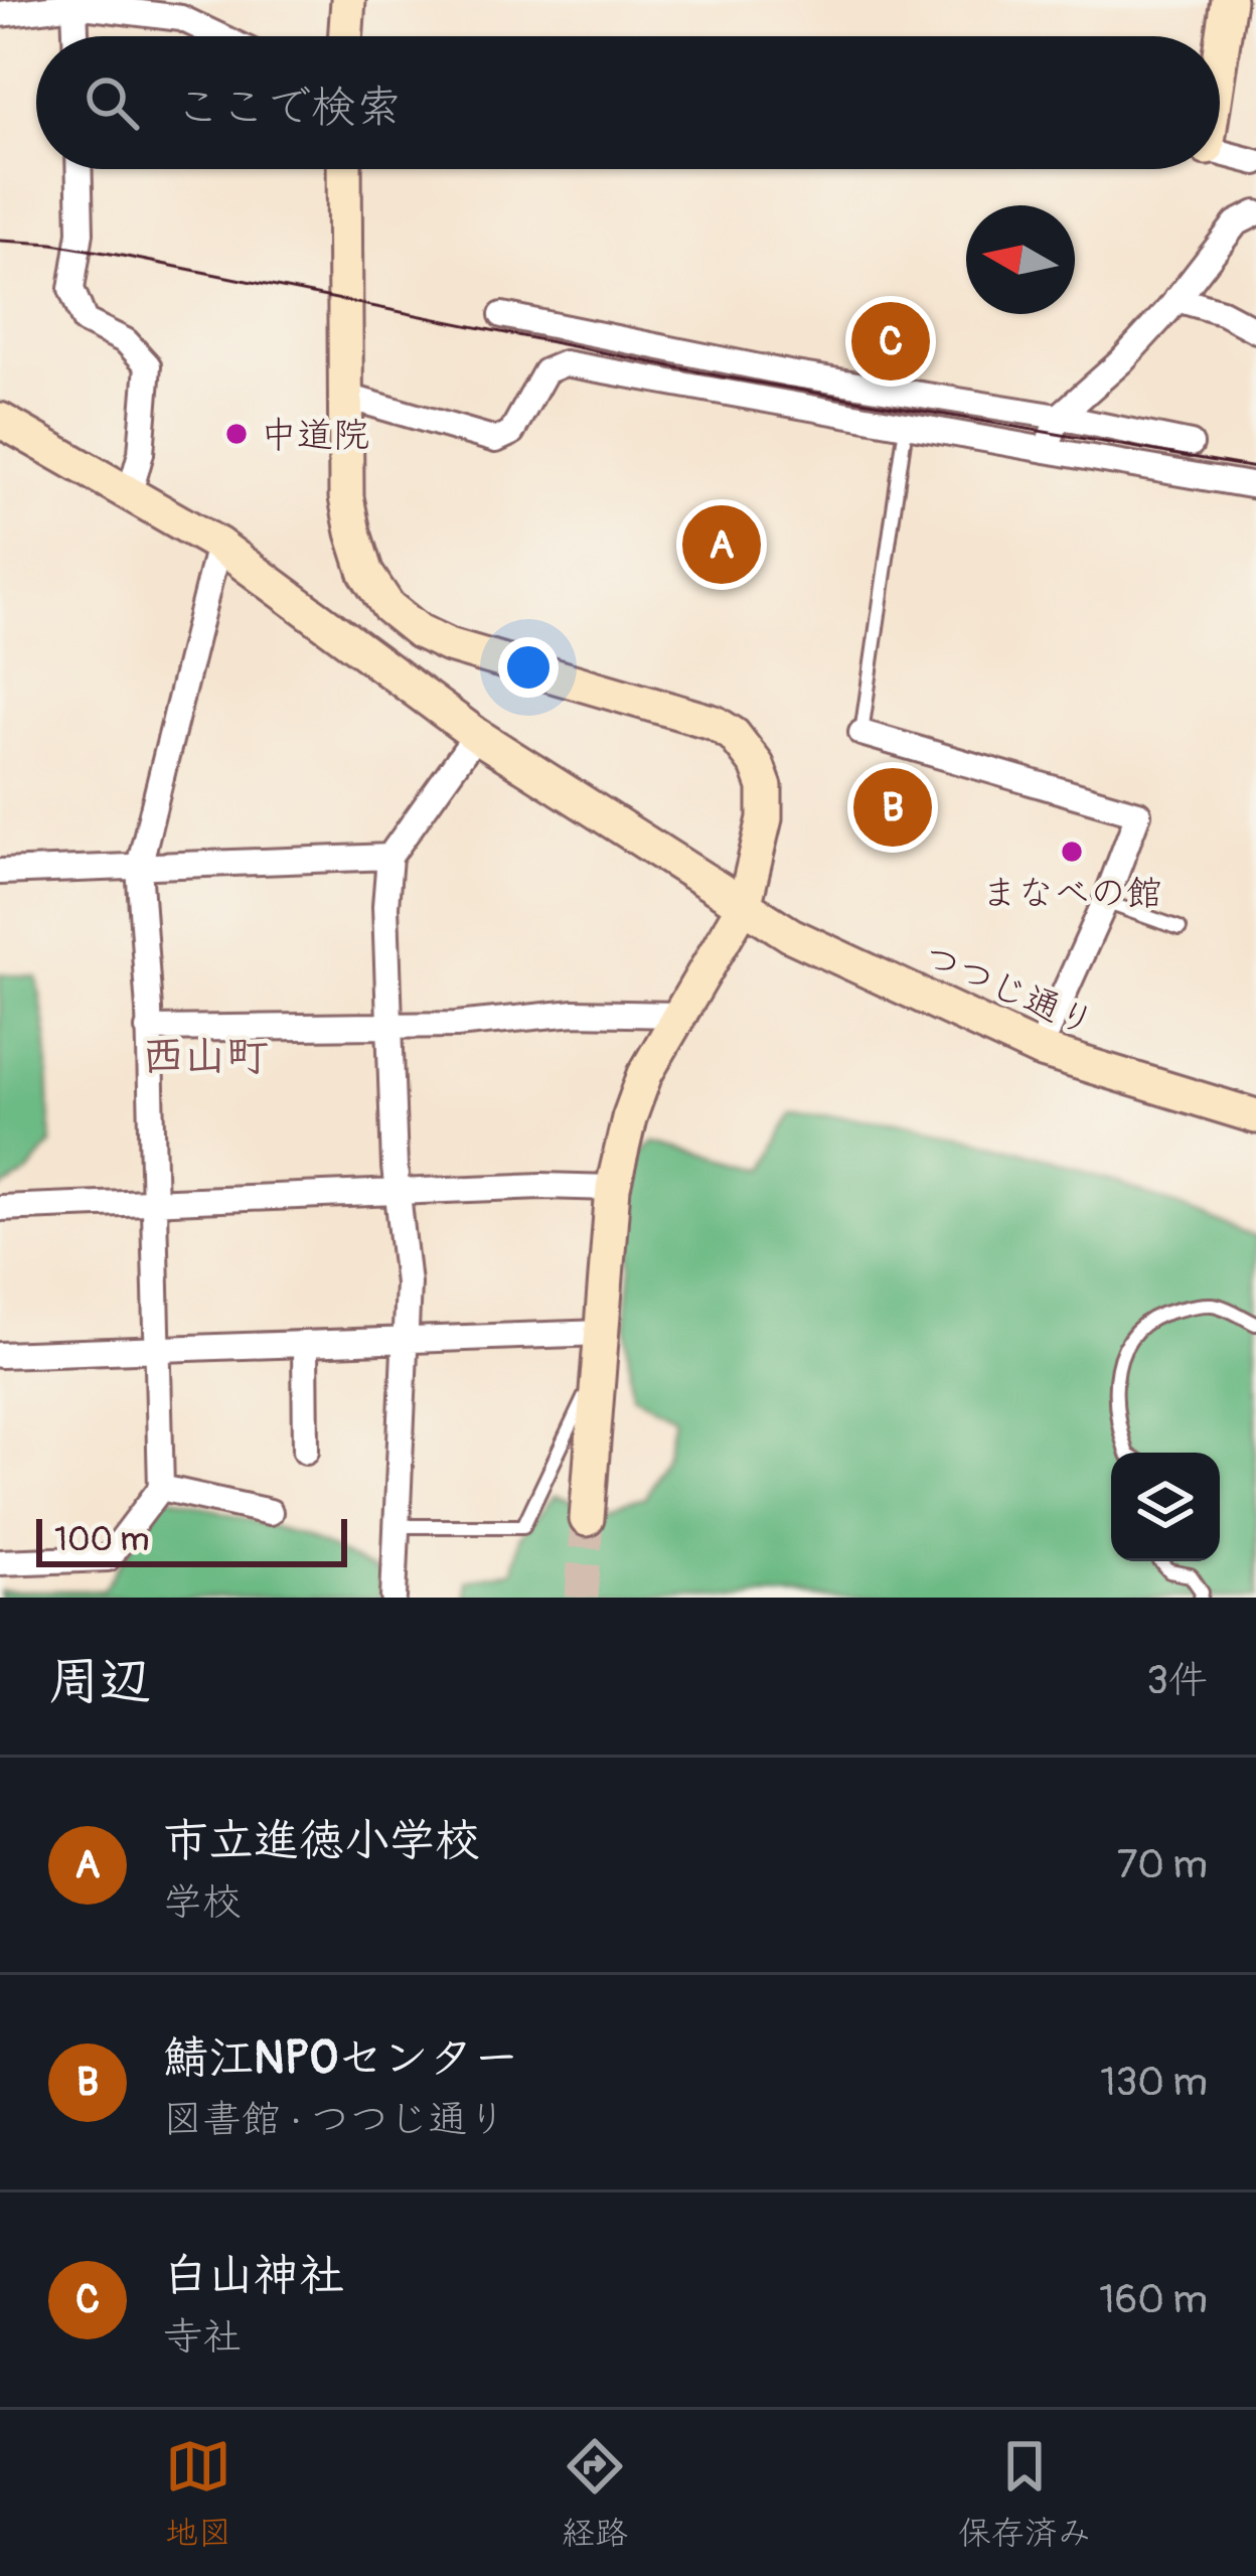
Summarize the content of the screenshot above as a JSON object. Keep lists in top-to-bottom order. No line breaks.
{"streets":{"street":["つつじ通り"]},"districts":["西山町"],"places":["中道院","まなべの館"],"scale_bar":"100 m","north":"left","page":{"search":"ここで検索","pins":["C","A","B"],"scale":"100 m","heading":["周辺","3件"],"list":[{"mark":"A","name":"市立進徳小学校","note":"学校","value":"70 m"},{"mark":"B","name":"鯖江NPOセンター","note":"図書館 · つつじ通り","value":"130 m"},{"mark":"C","name":"白山神社","note":"寺社","value":"160 m"}],"nav":["地図","経路","保存済み"]}}
